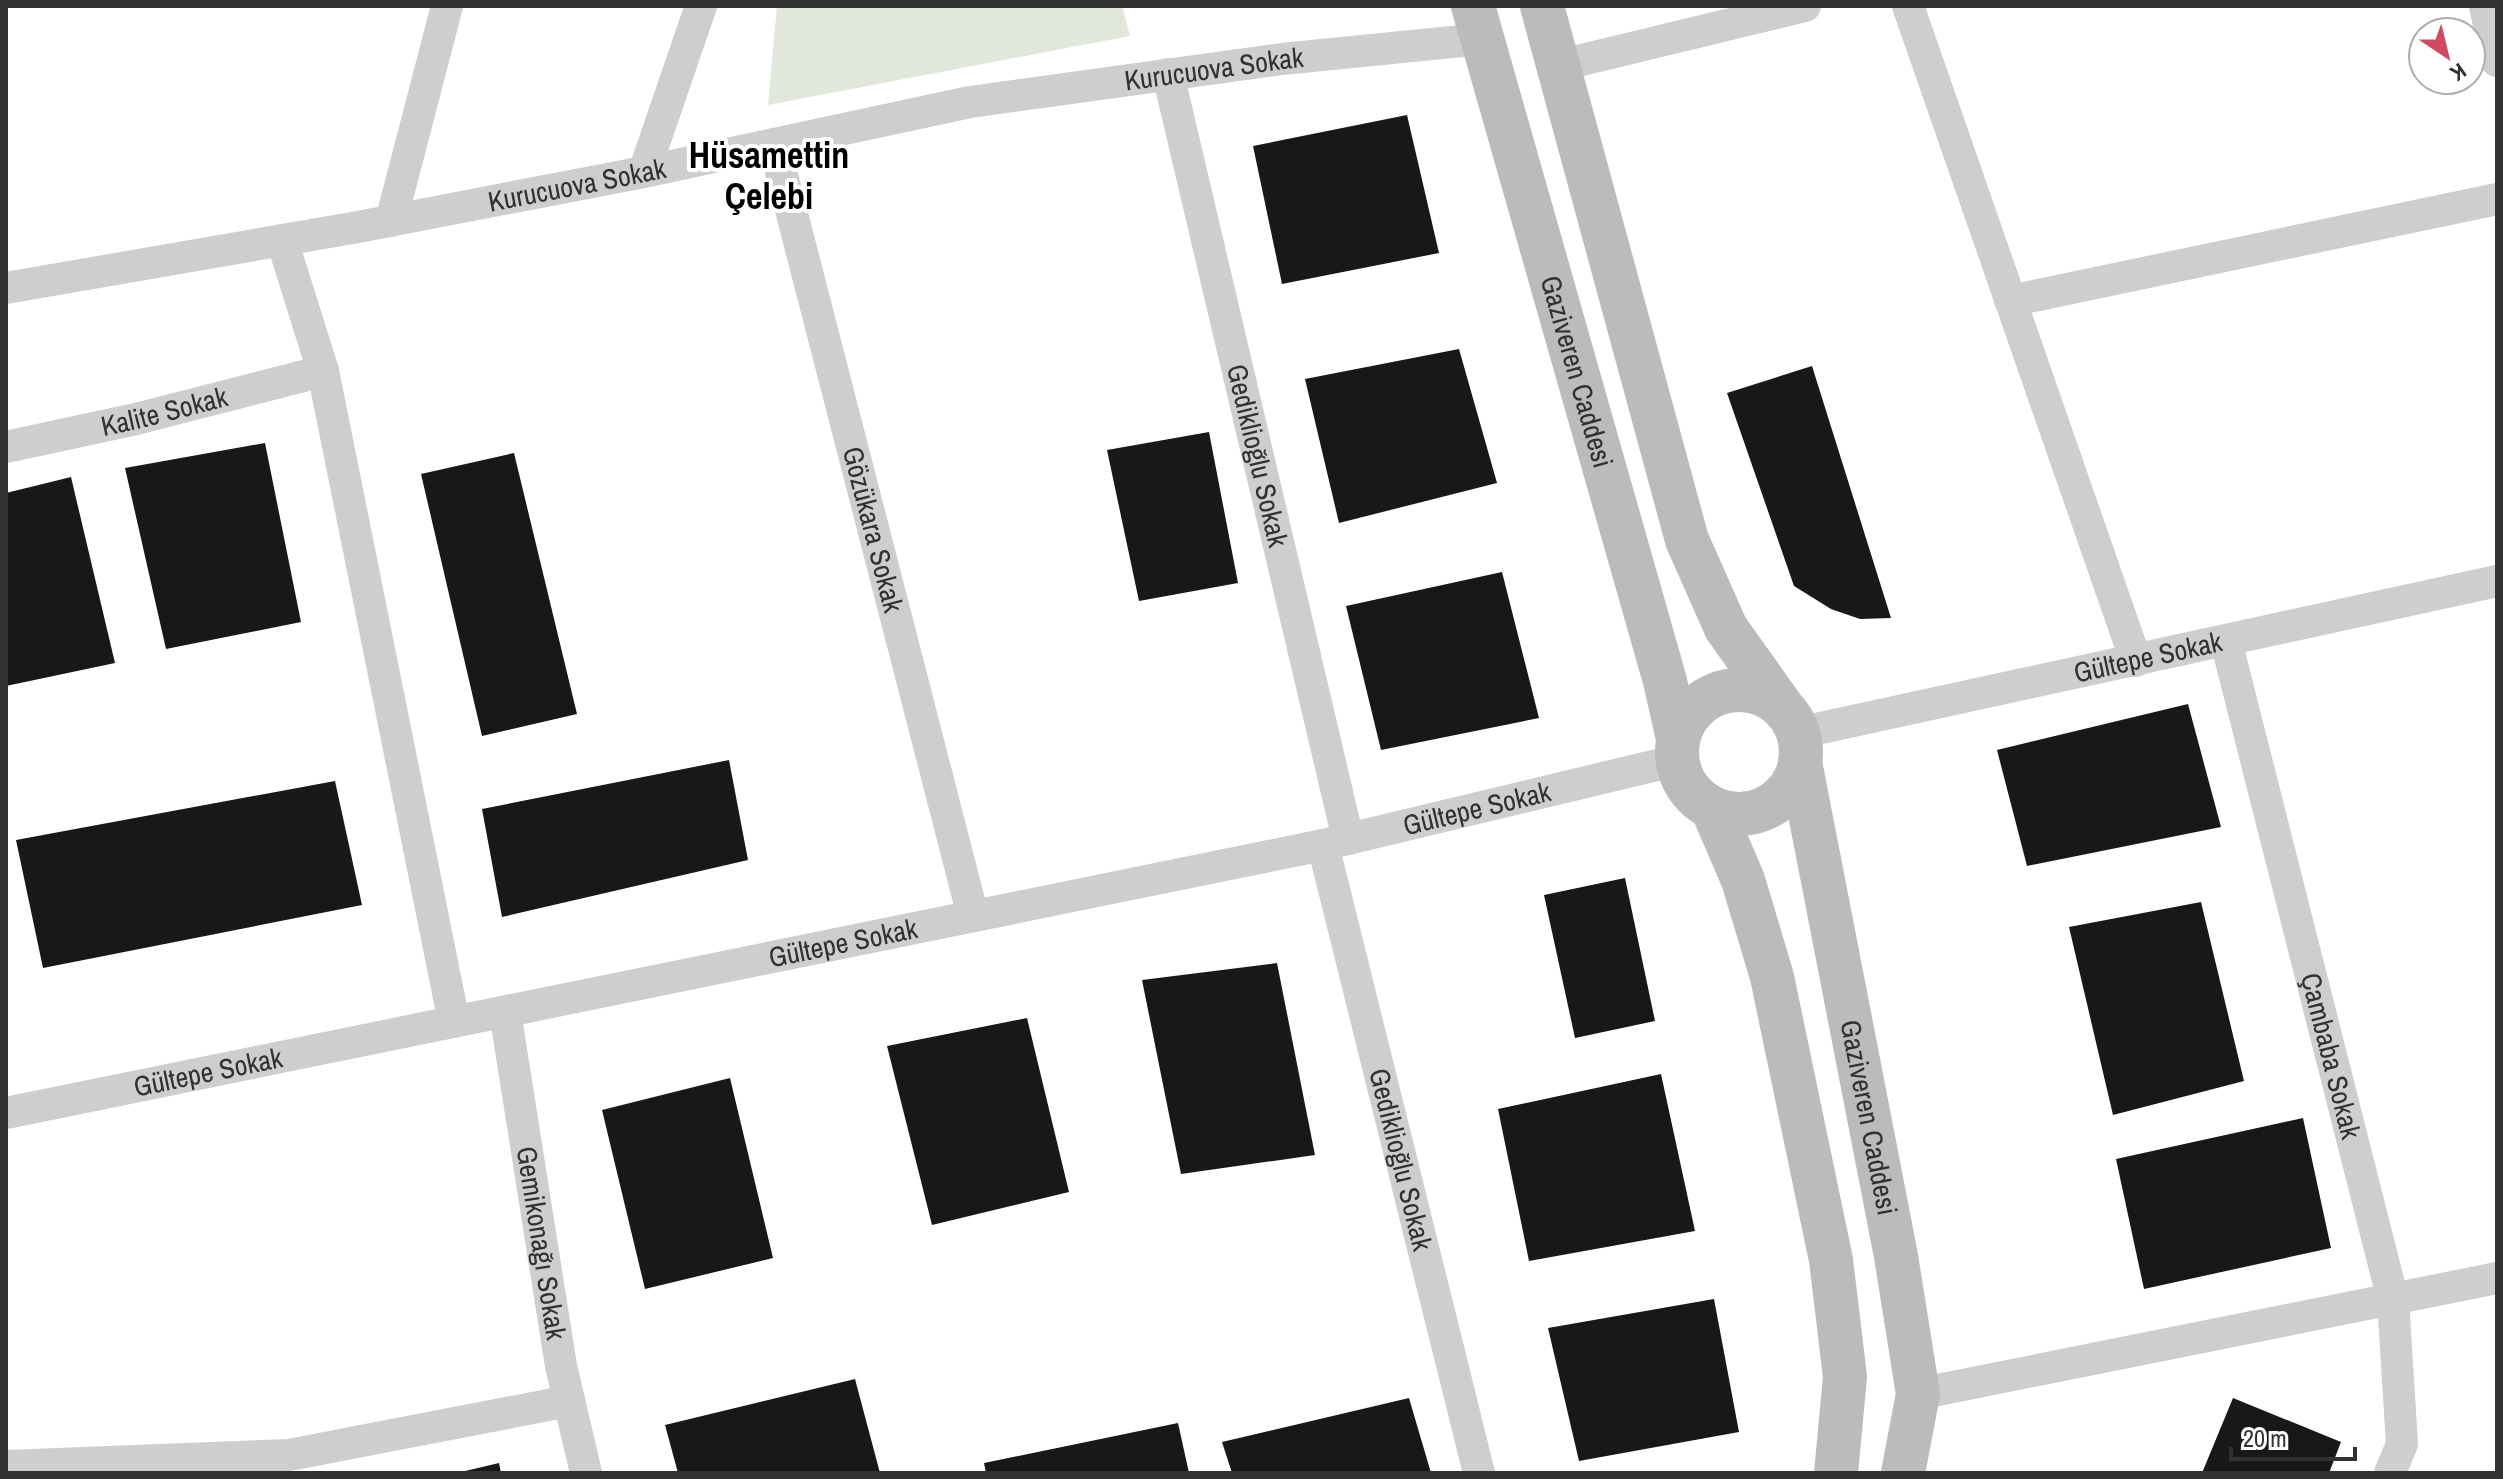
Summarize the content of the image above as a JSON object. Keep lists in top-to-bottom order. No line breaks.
{"streets":{"main road":["Gaziveren Caddesi"],"street":["Kurucuova Sokak","Kalite Sokak","Gediklioğlu Sokak","Gözükara Sokak","Gültepe Sokak","Çambaba Sokak","Gemikonağı Sokak"]},"crossings":[["Kurucuova Sokak","Gaziveren Caddesi"],["Kurucuova Sokak","Gediklioğlu Sokak"],["Kurucuova Sokak","Gözükara Sokak"],["Gaziveren Caddesi","Gültepe Sokak"],["Gediklioğlu Sokak","Gültepe Sokak"],["Gözükara Sokak","Gültepe Sokak"],["Gültepe Sokak","Çambaba Sokak"],["Gültepe Sokak","Gemikonağı Sokak"]],"districts":["Hüsamettin Çelebi"],"scale_bar":"20 m","north":"bottom right"}
